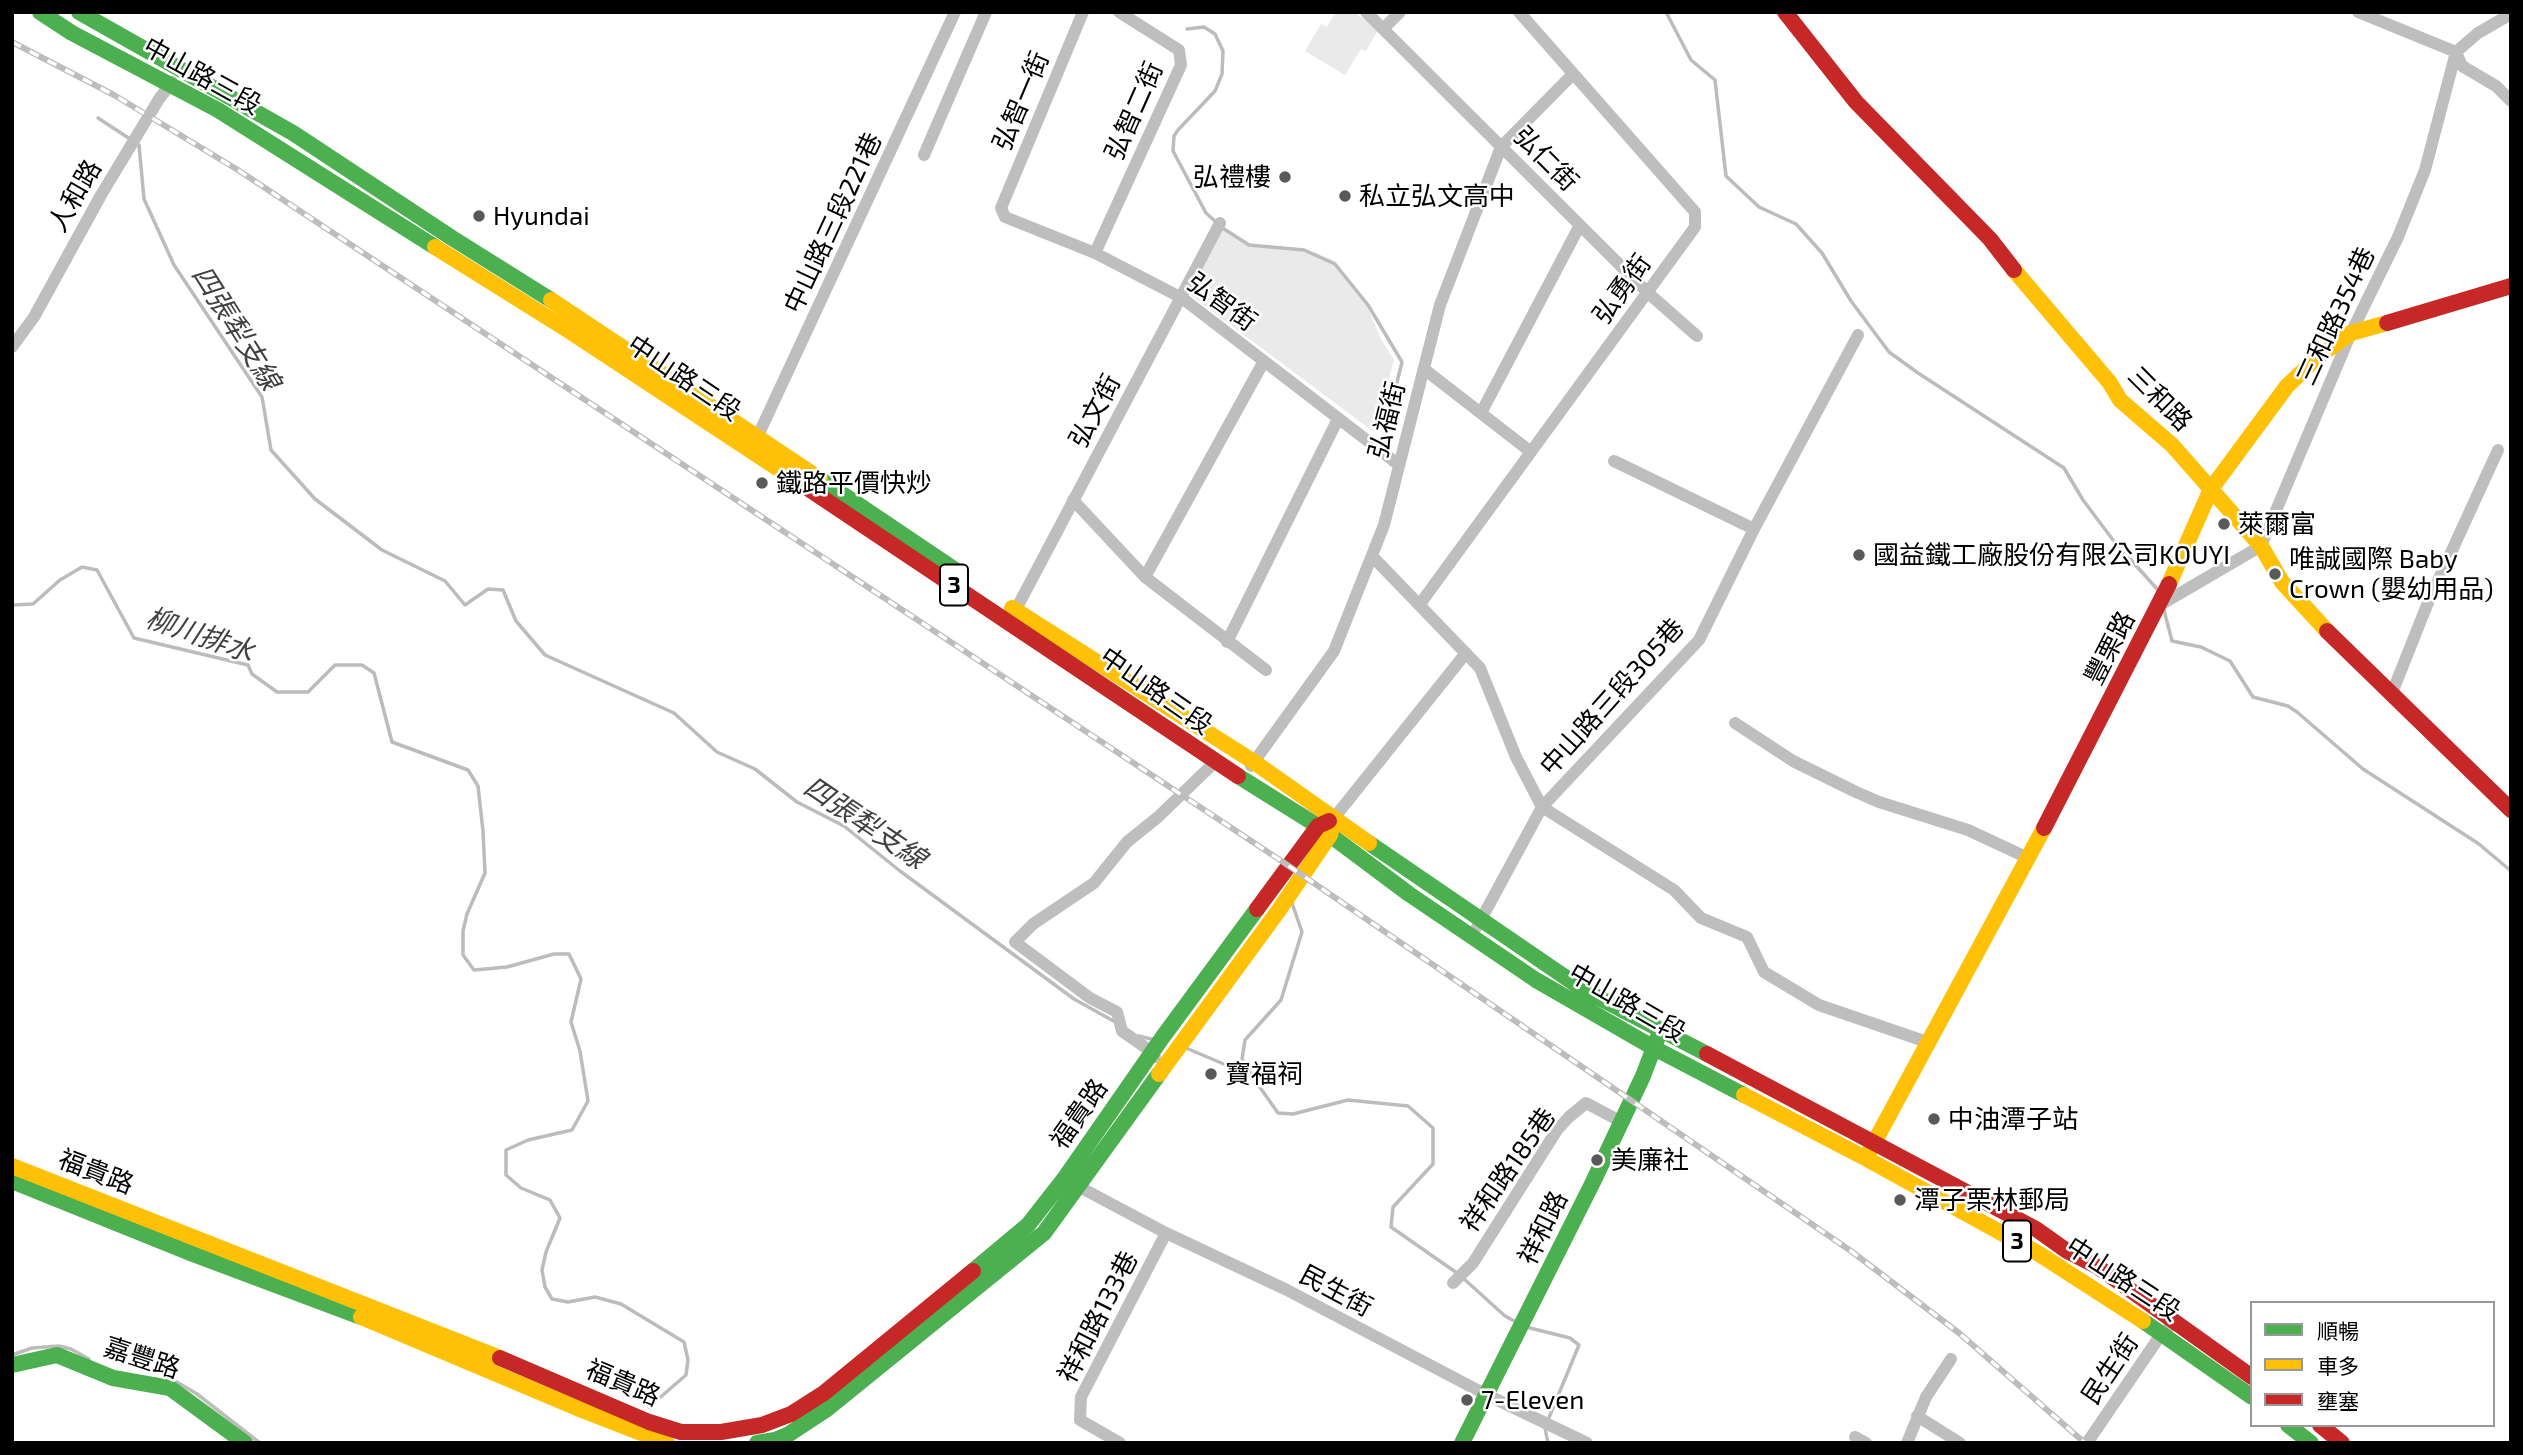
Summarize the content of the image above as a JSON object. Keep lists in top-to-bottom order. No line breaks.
{"streets":{"street":["中山路三段","弘智一街","弘智二街","弘仁街","人和路","中山路三段221巷","弘勇街","弘智街","三和路354巷","三和路","弘文街","弘福街","3","豐栗路","中山路三段305巷","福貴路","祥和路185巷","祥和路","民生街","祥和路133巷","嘉豐路"]},"crossings":[["中山路三段","人和路"],["中山路三段","中山路三段221巷"],["中山路三段","弘文街"],["中山路三段","弘福街"],["中山路三段","豐栗路"],["中山路三段","中山路三段305巷"],["中山路三段","福貴路"],["中山路三段","祥和路"],["中山路三段","民生街"],["弘智一街","弘智街"],["弘智二街","弘智街"],["弘仁街","弘勇街"],["弘仁街","弘福街"],["弘勇街","弘福街"],["弘智街","弘文街"],["弘智街","弘福街"],["三和路354巷","三和路"],["三和路354巷","豐栗路"],["三和路","豐栗路"],["福貴路","民生街"],["祥和路185巷","祥和路"],["祥和路","民生街"],["民生街","祥和路133巷"]],"water":["四張犁支線","柳川排水"],"places":["弘禮樓","私立弘文高中","Hyundai","鐵路平價快炒","萊爾富","國益鐵工廠股份有限公司KOUYI","唯誠國際 Baby Crown (嬰幼用品)","寶福祠","中油潭子站","美廉社","潭子栗林郵局","7-Eleven"],"legend":["順暢","車多","壅塞"]}
